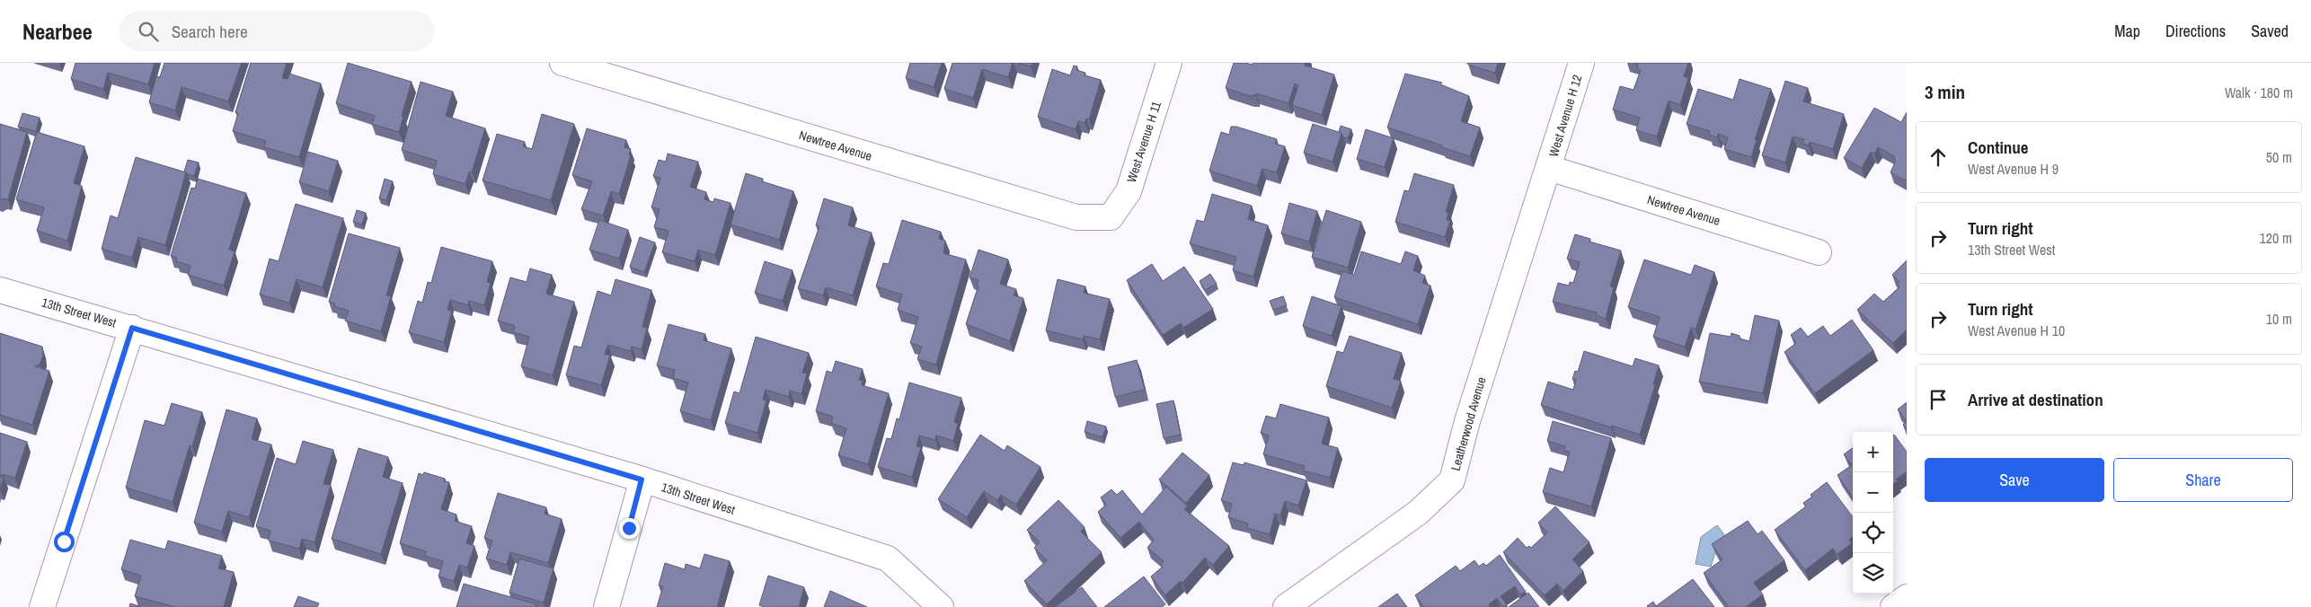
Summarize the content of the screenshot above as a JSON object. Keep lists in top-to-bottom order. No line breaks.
{"streets":{"street":["West Avenue H 12","West Avenue H 11","Newtree Avenue","13th Street West","Leatherwood Avenue"]},"crossings":[["West Avenue H 12","Newtree Avenue"],["West Avenue H 12","Leatherwood Avenue"],["West Avenue H 11","Newtree Avenue"],["Newtree Avenue","Leatherwood Avenue"]],"page":{"header":"Nearbee","search":"Search here","nav":["Map","Directions","Saved"],"heading":["3 min","Walk · 180 m"],"list":[["Continue","West Avenue H 9","50 m"],["Turn right","13th Street West","120 m"],["Turn right","West Avenue H 10","10 m"],"Arrive at destination"],"map_buttons":["+","−"],"buttons":["Save","Share"]}}
